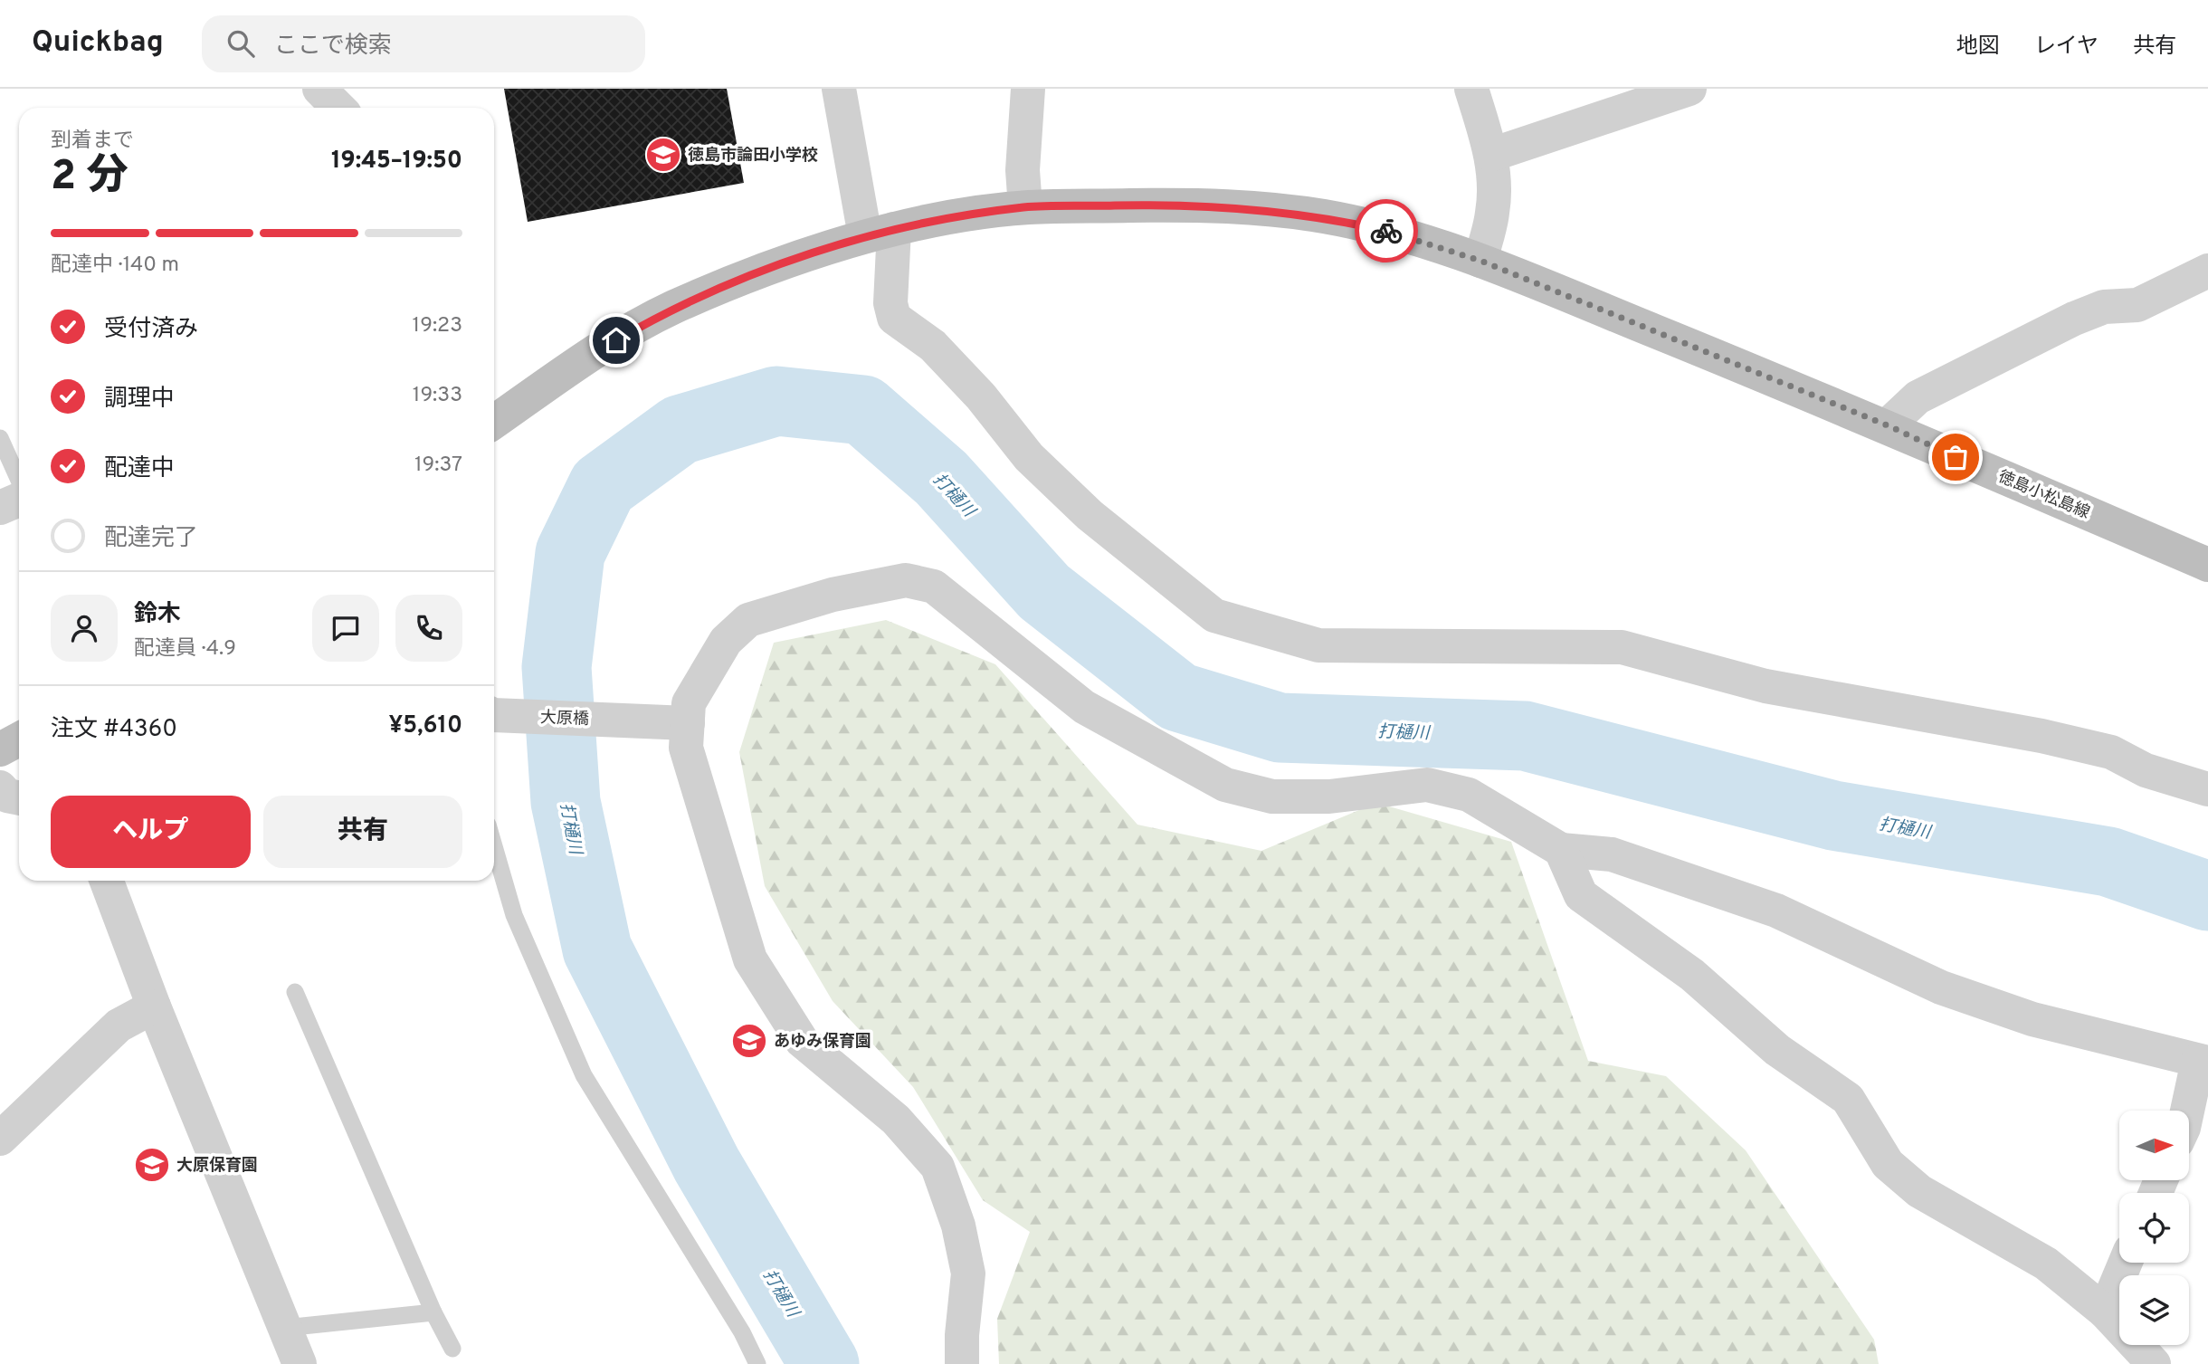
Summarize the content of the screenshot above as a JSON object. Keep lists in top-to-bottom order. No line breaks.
{"streets":{"main road":["徳島小松島線"],"street":["大原橋"]},"water":["打樋川"],"places":{"school or university":["徳島市論田小学校","あゆみ保育園","大原保育園"]},"north":"right","page":{"header":"Quickbag","search":"ここで検索","nav":["地図","レイヤ","共有"],"heading":["2 分","到着まで","19:45–19:50"],"panel":["鈴木","配達員 · 4.9","注文 #4360","¥5,610"],"bar":"配達中 · 140 m","list":[["受付済み","19:23"],["調理中","19:33"],["配達中","19:37"],"配達完了"],"buttons":["ヘルプ","共有"]}}
